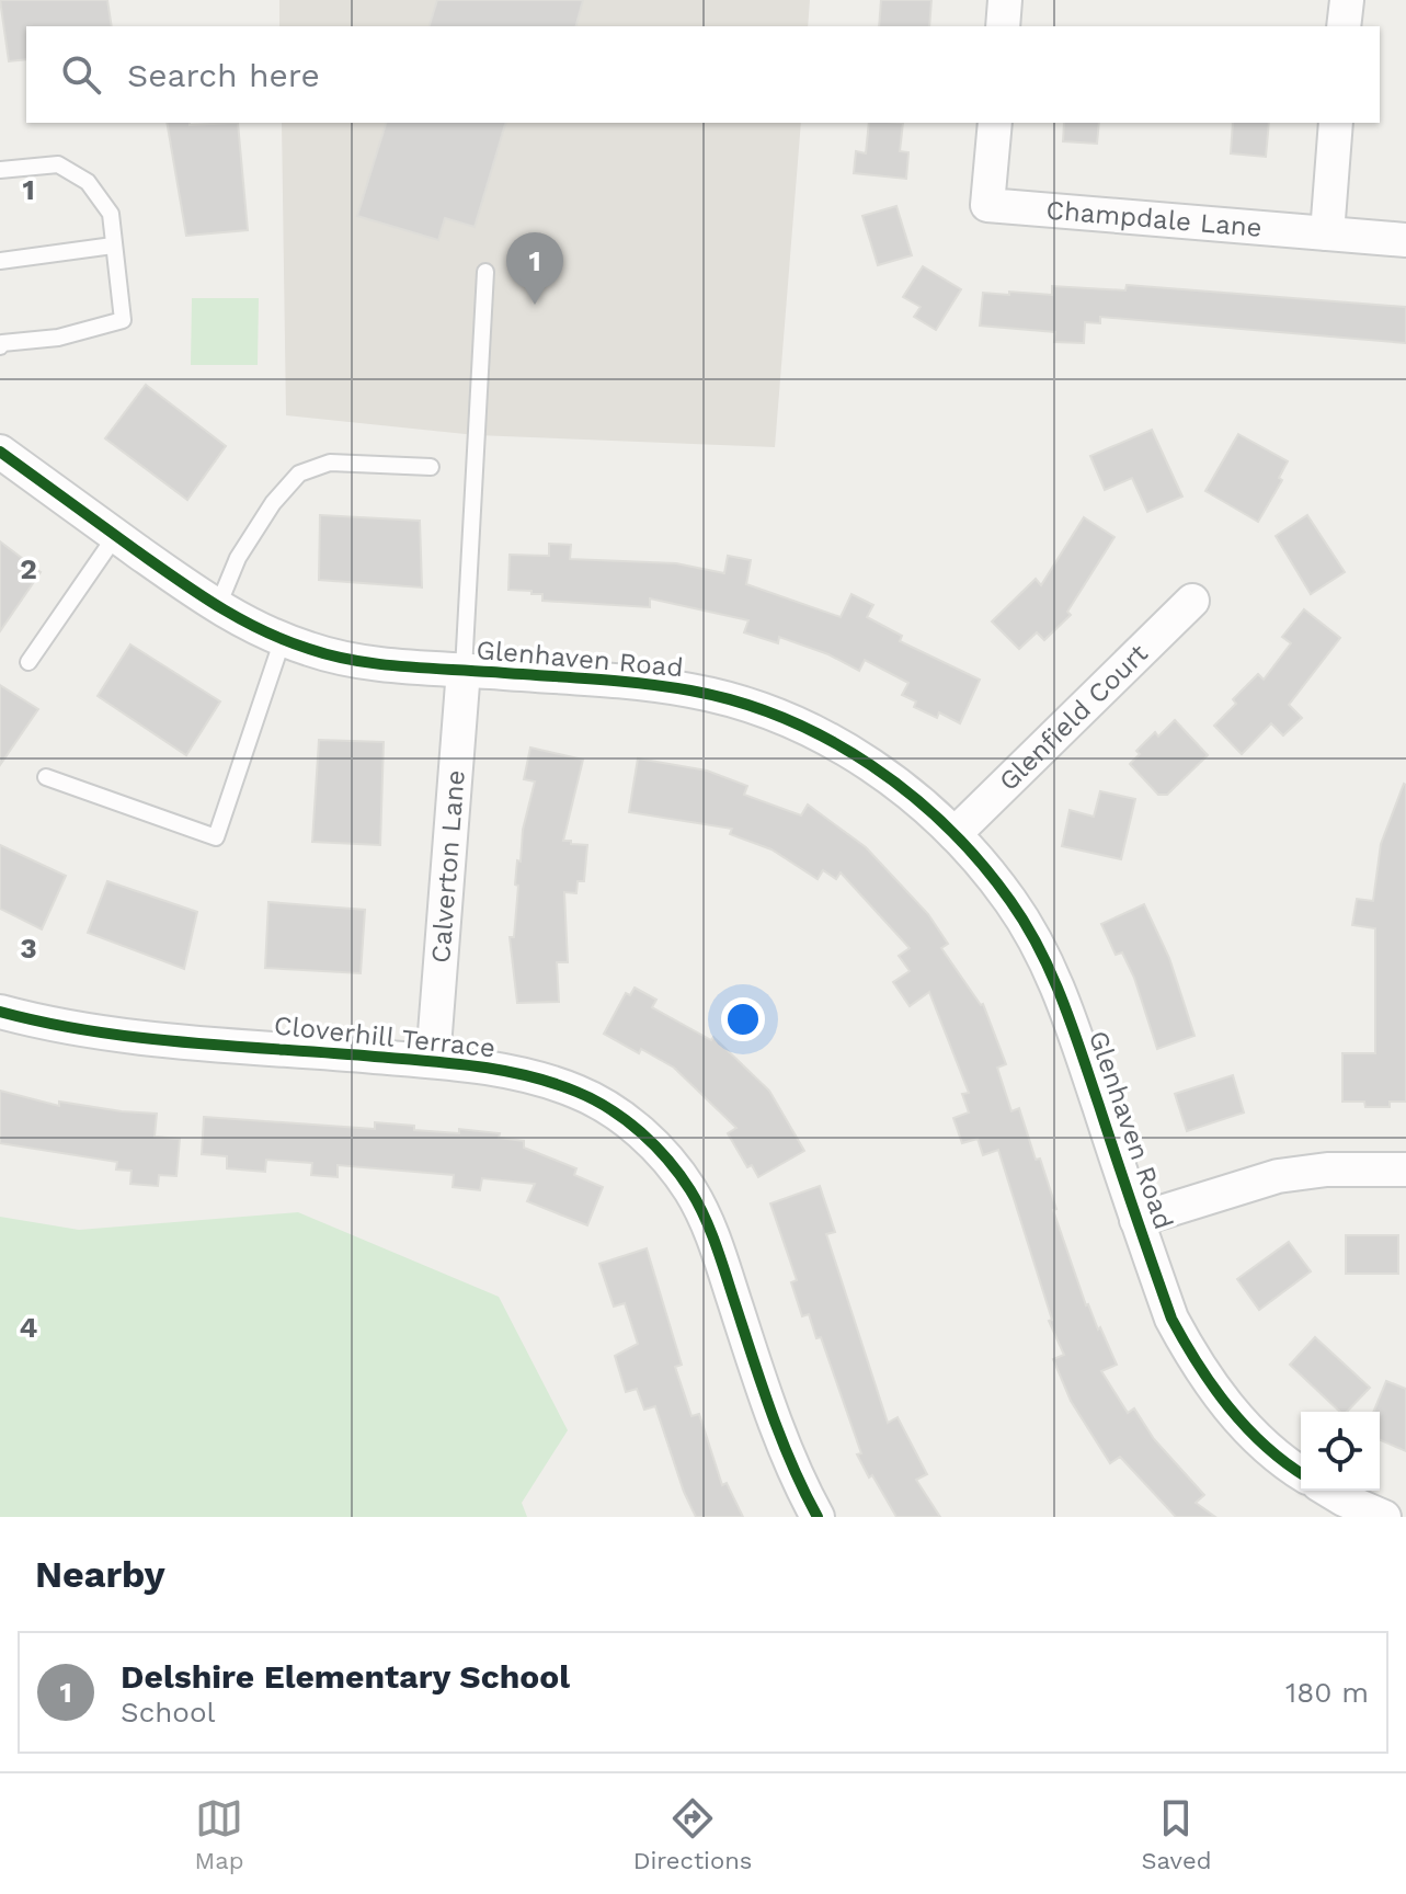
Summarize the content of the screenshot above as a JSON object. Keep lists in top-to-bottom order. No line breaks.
{"streets":{"street":["Champdale Lane","Glenhaven Road","Glenfield Court","Calverton Lane","Cloverhill Terrace"]},"crossings":[["Glenhaven Road","Glenfield Court"],["Glenhaven Road","Calverton Lane"],["Calverton Lane","Cloverhill Terrace"]],"page":{"search":"Search here","pins":"1","heading":"Nearby","list":[{"mark":"1","name":"Delshire Elementary School","note":"School","value":"180 m"}],"nav":["Map","Directions","Saved"]},"grid":{"rows":["1","2","3","4"]}}
